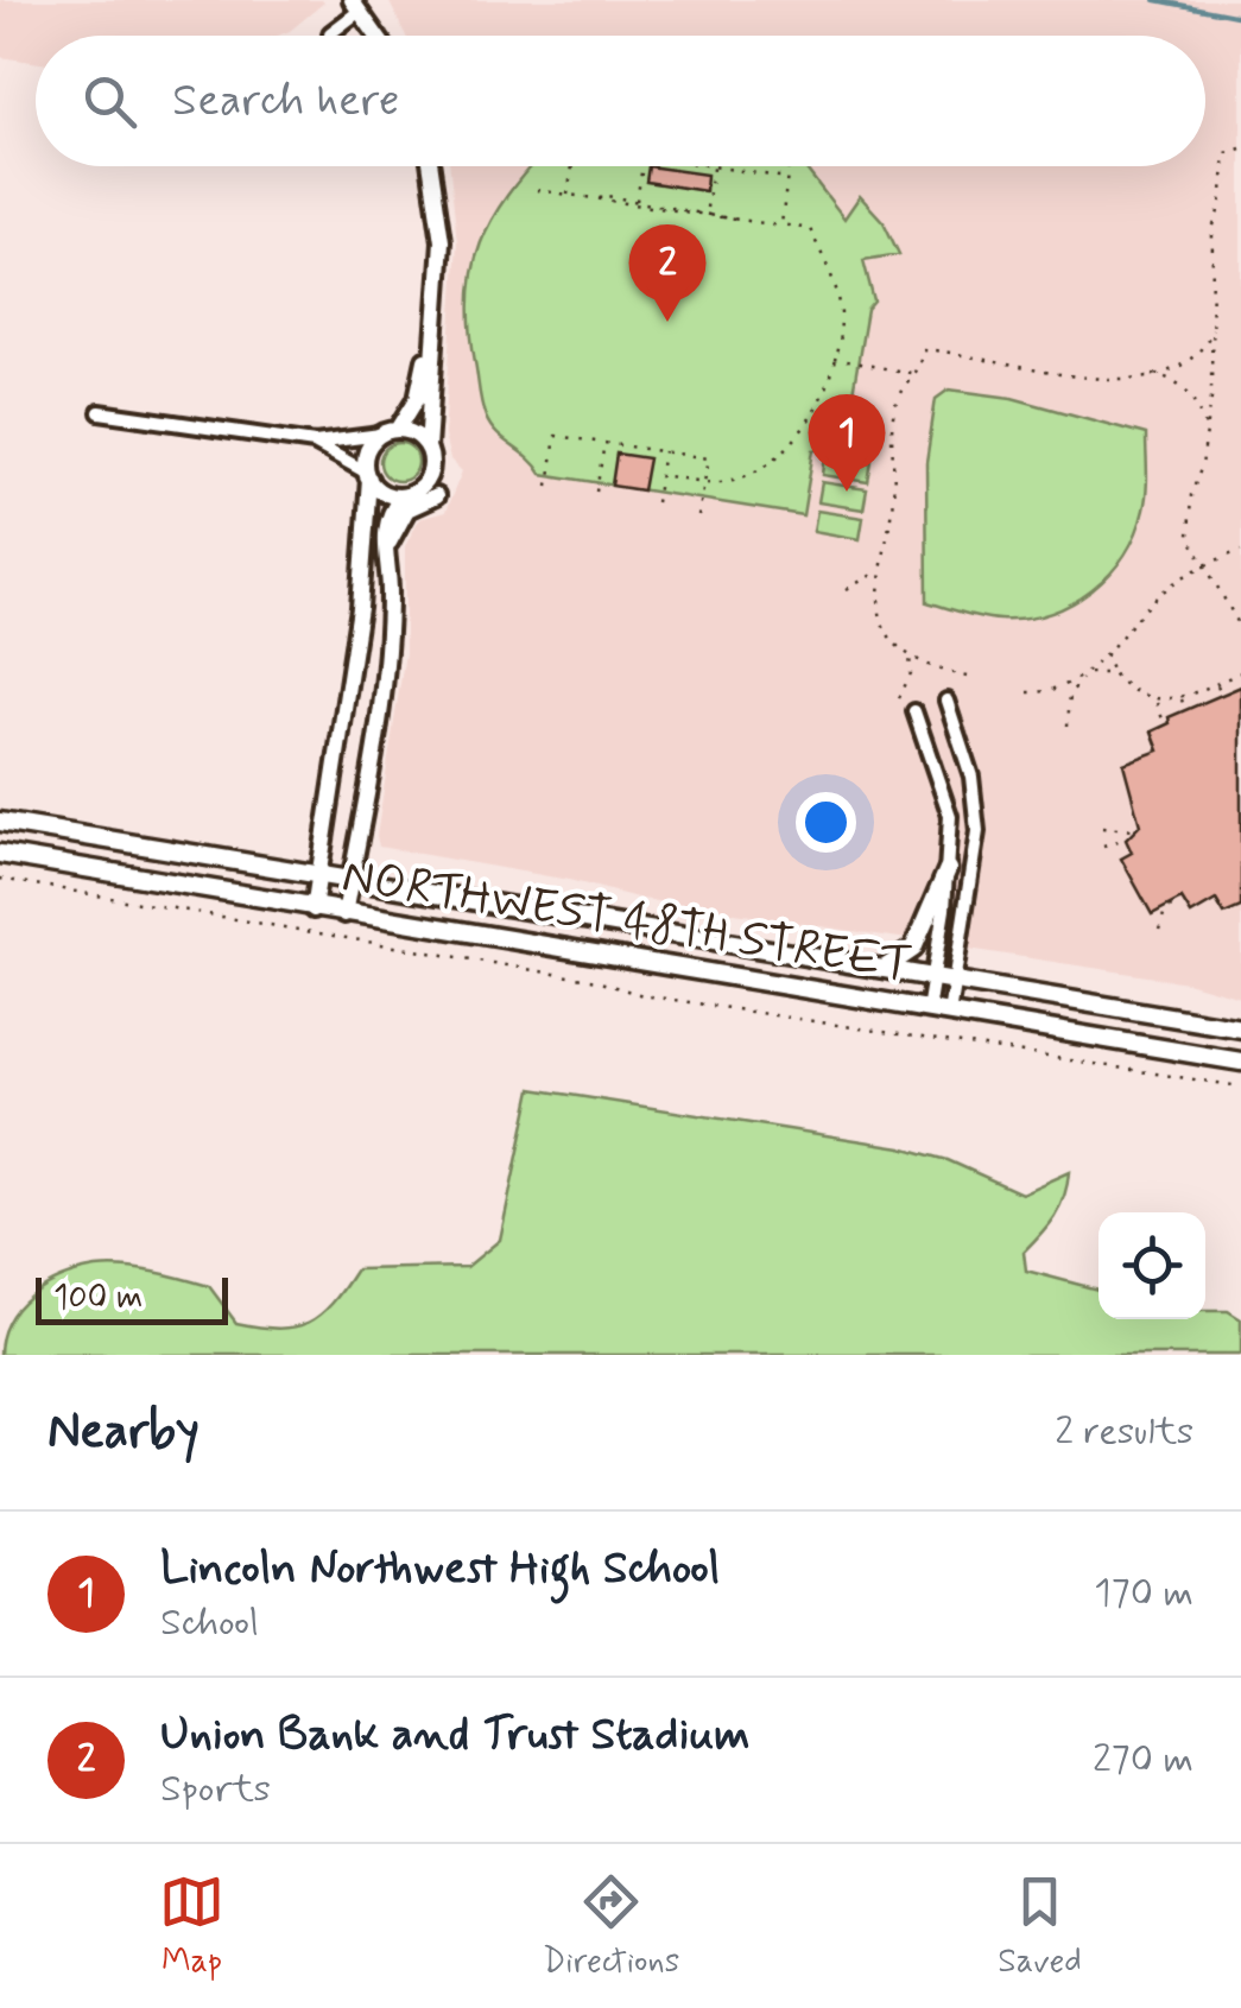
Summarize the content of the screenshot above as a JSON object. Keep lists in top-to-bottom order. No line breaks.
{"streets":{"main road":["NORTHWEST 48TH STREET"]},"scale_bar":"100 m","page":{"search":"Search here","pins":["2","1"],"scale":"100 m","heading":["Nearby","2 results"],"list":[{"mark":"1","name":"Lincoln Northwest High School","note":"School","value":"170 m"},{"mark":"2","name":"Union Bank and Trust Stadium","note":"Sports","value":"270 m"}],"nav":["Map","Directions","Saved"]}}
